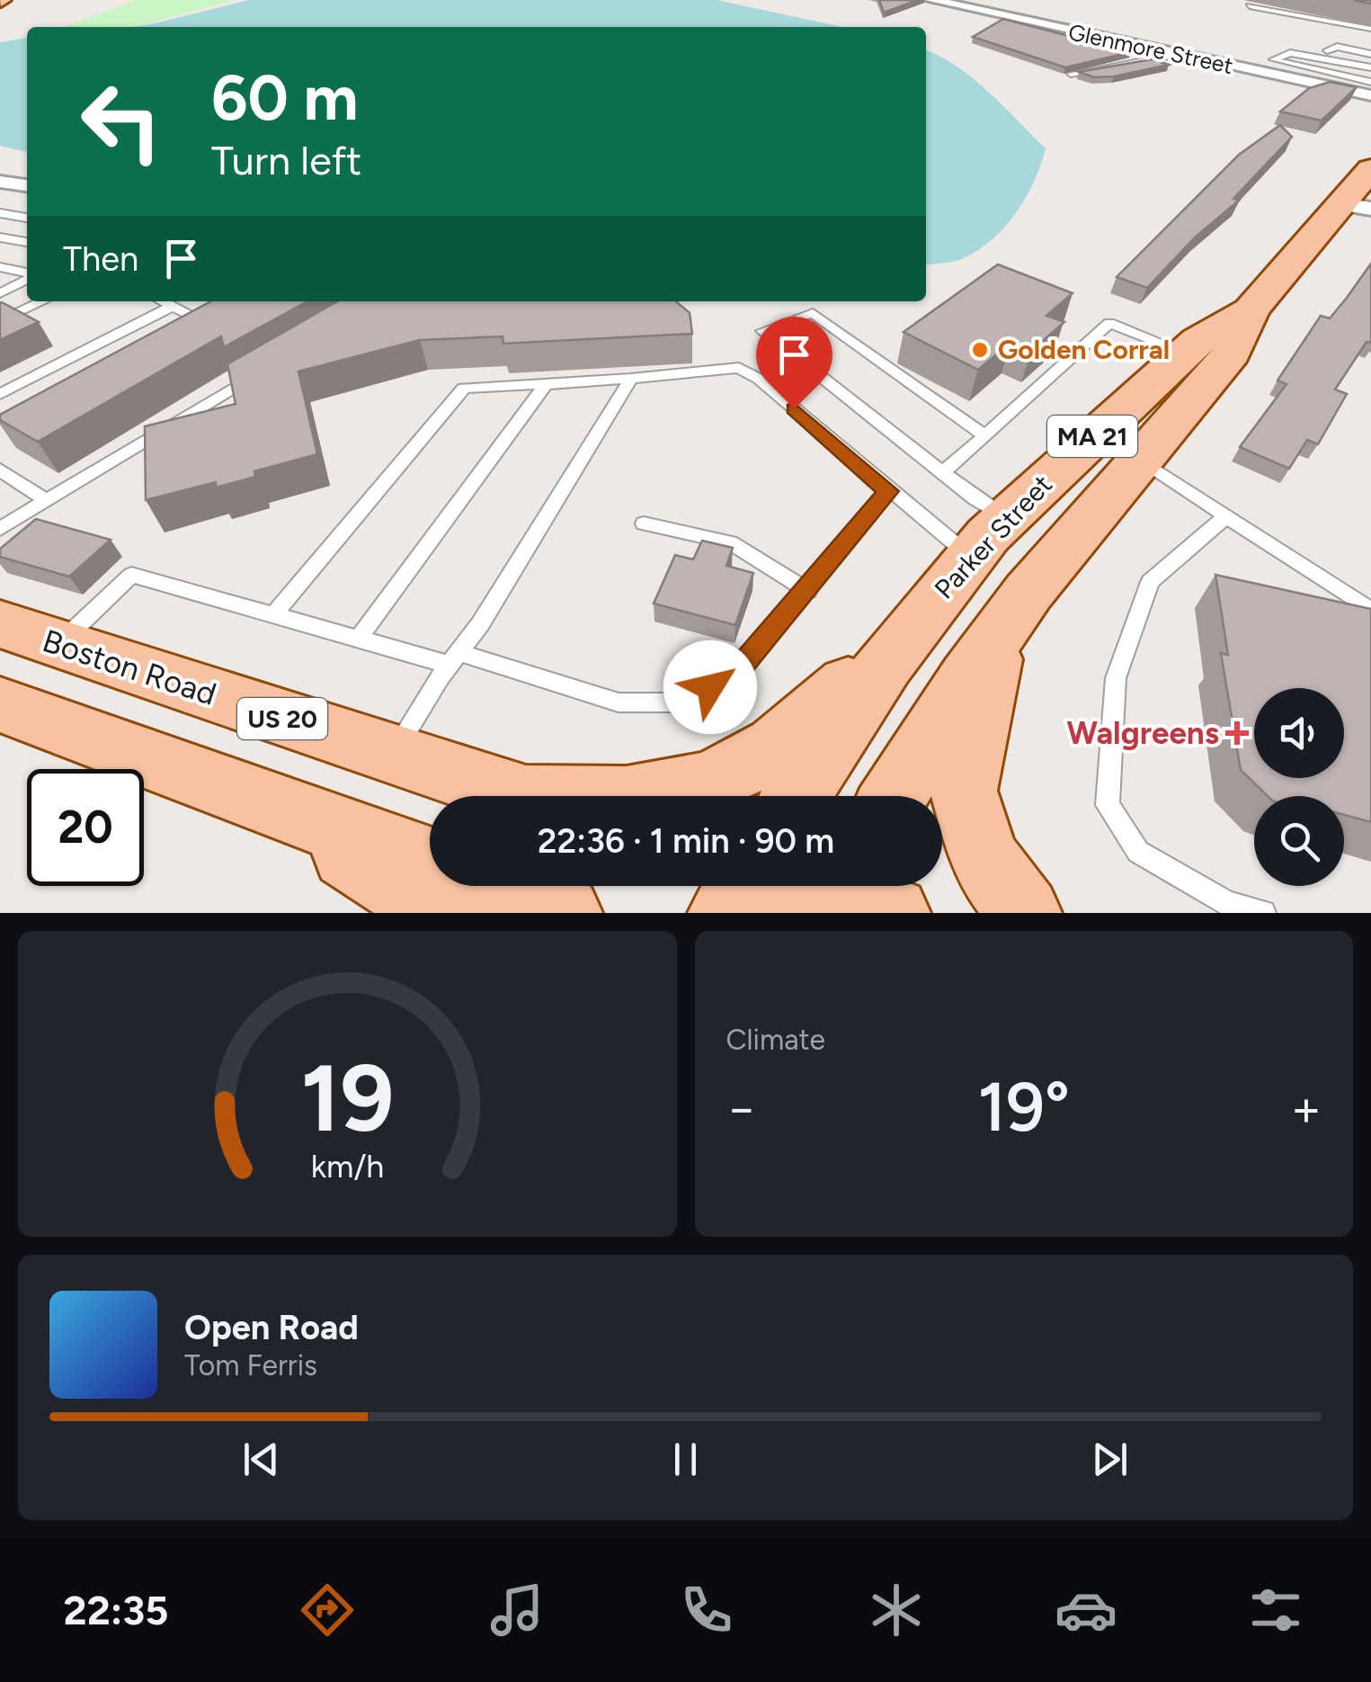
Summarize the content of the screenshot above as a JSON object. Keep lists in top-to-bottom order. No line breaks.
{"streets":{"main road":["MA 21","Parker Street","Boston Road","US 20"],"street":["Glenmore Street"]},"places":{"other":["Golden Corral"],"health":["Walgreens"]},"page":{"turn":["60 m","Turn left"],"then":"Then","limit":"20","trip":"22:36 · 1 min · 90 m","tile":"Climate","heat":["−","19°","+"],"song":["Open Road","Tom Ferris"],"tabs":"22:35","gauge":["19","km/h"]}}
